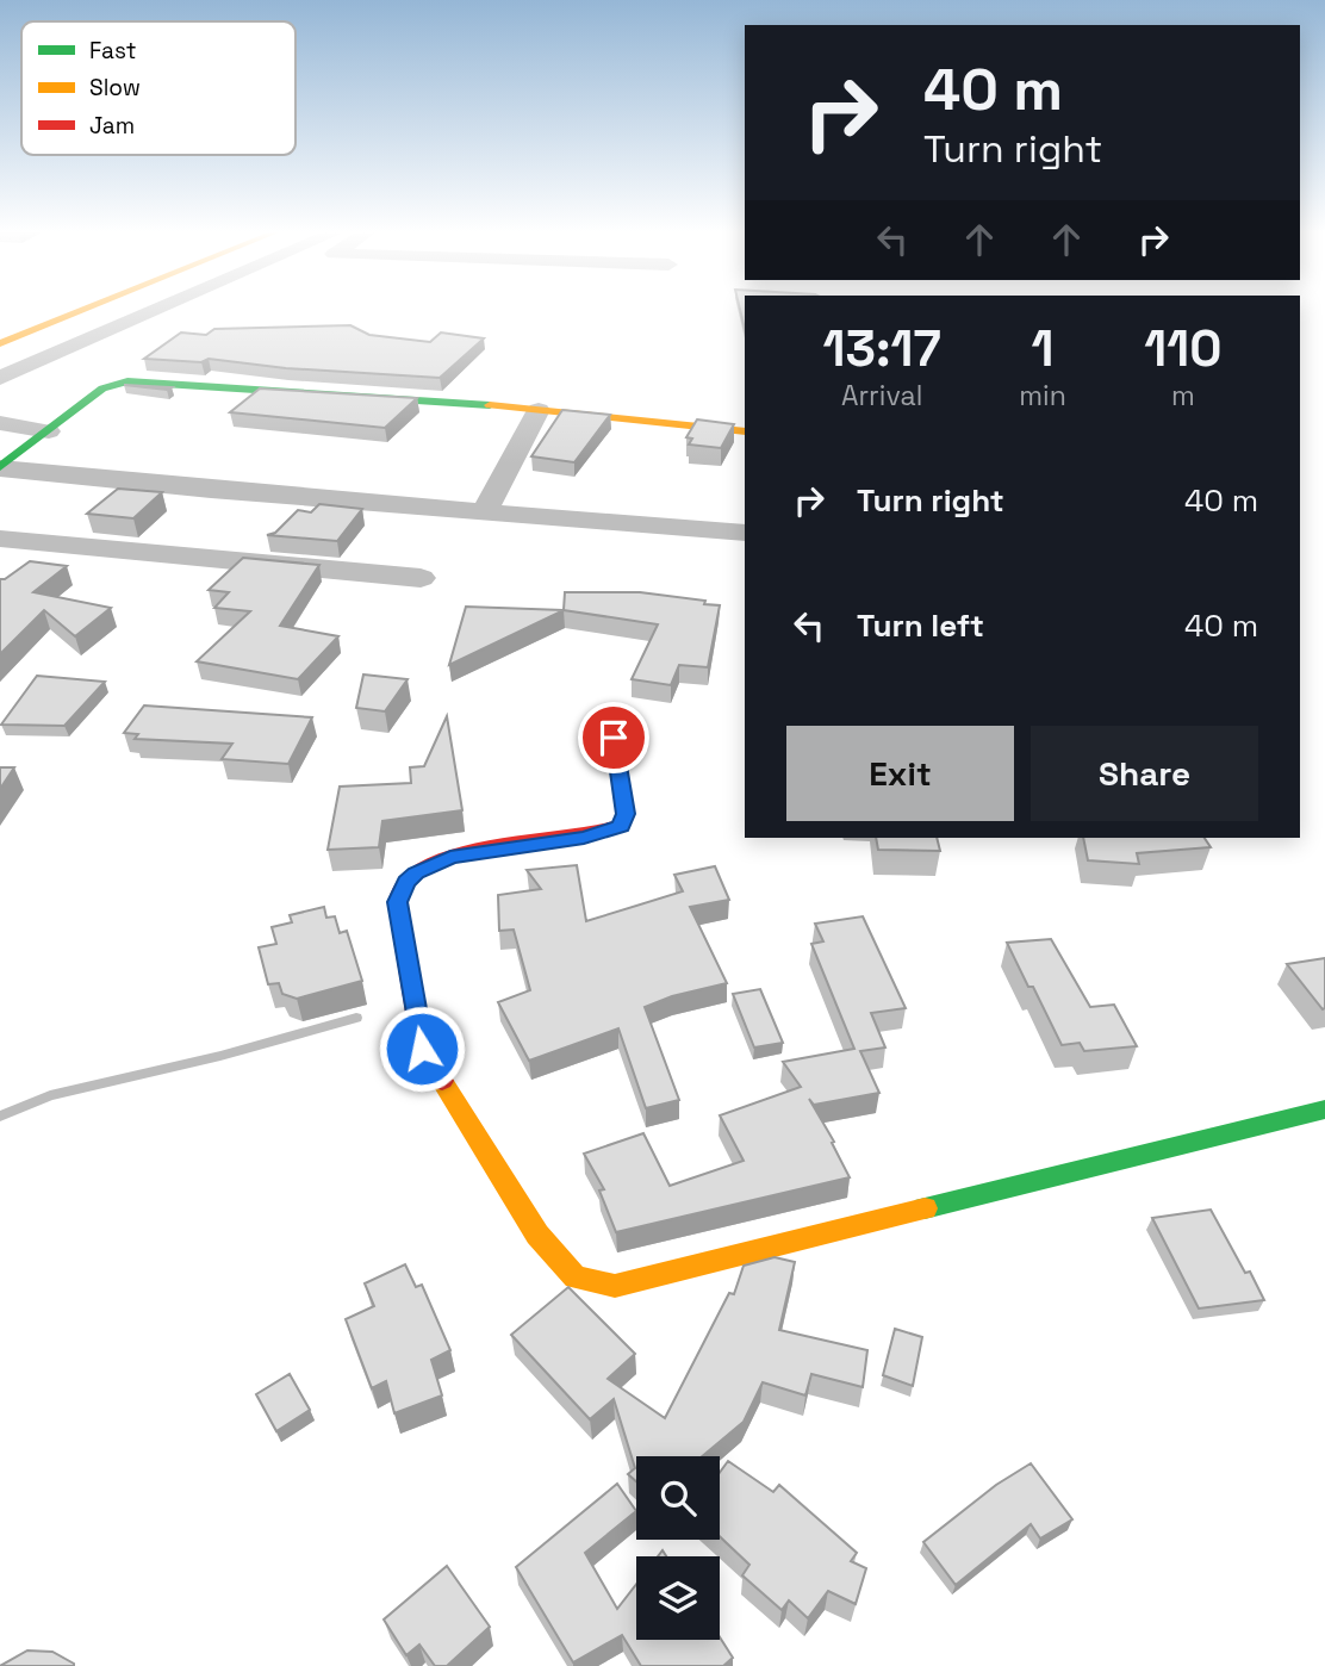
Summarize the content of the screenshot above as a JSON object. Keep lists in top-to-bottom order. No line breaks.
{"legend":["Fast","Slow","Jam"],"page":{"turn":["40 m","Turn right"],"eta":["13:17","Arrival","1","min","110","m"],"list":[{"name":"Turn right","value":"40 m"},{"name":"Turn left","value":"40 m"}],"buttons":["Exit","Share"]}}
